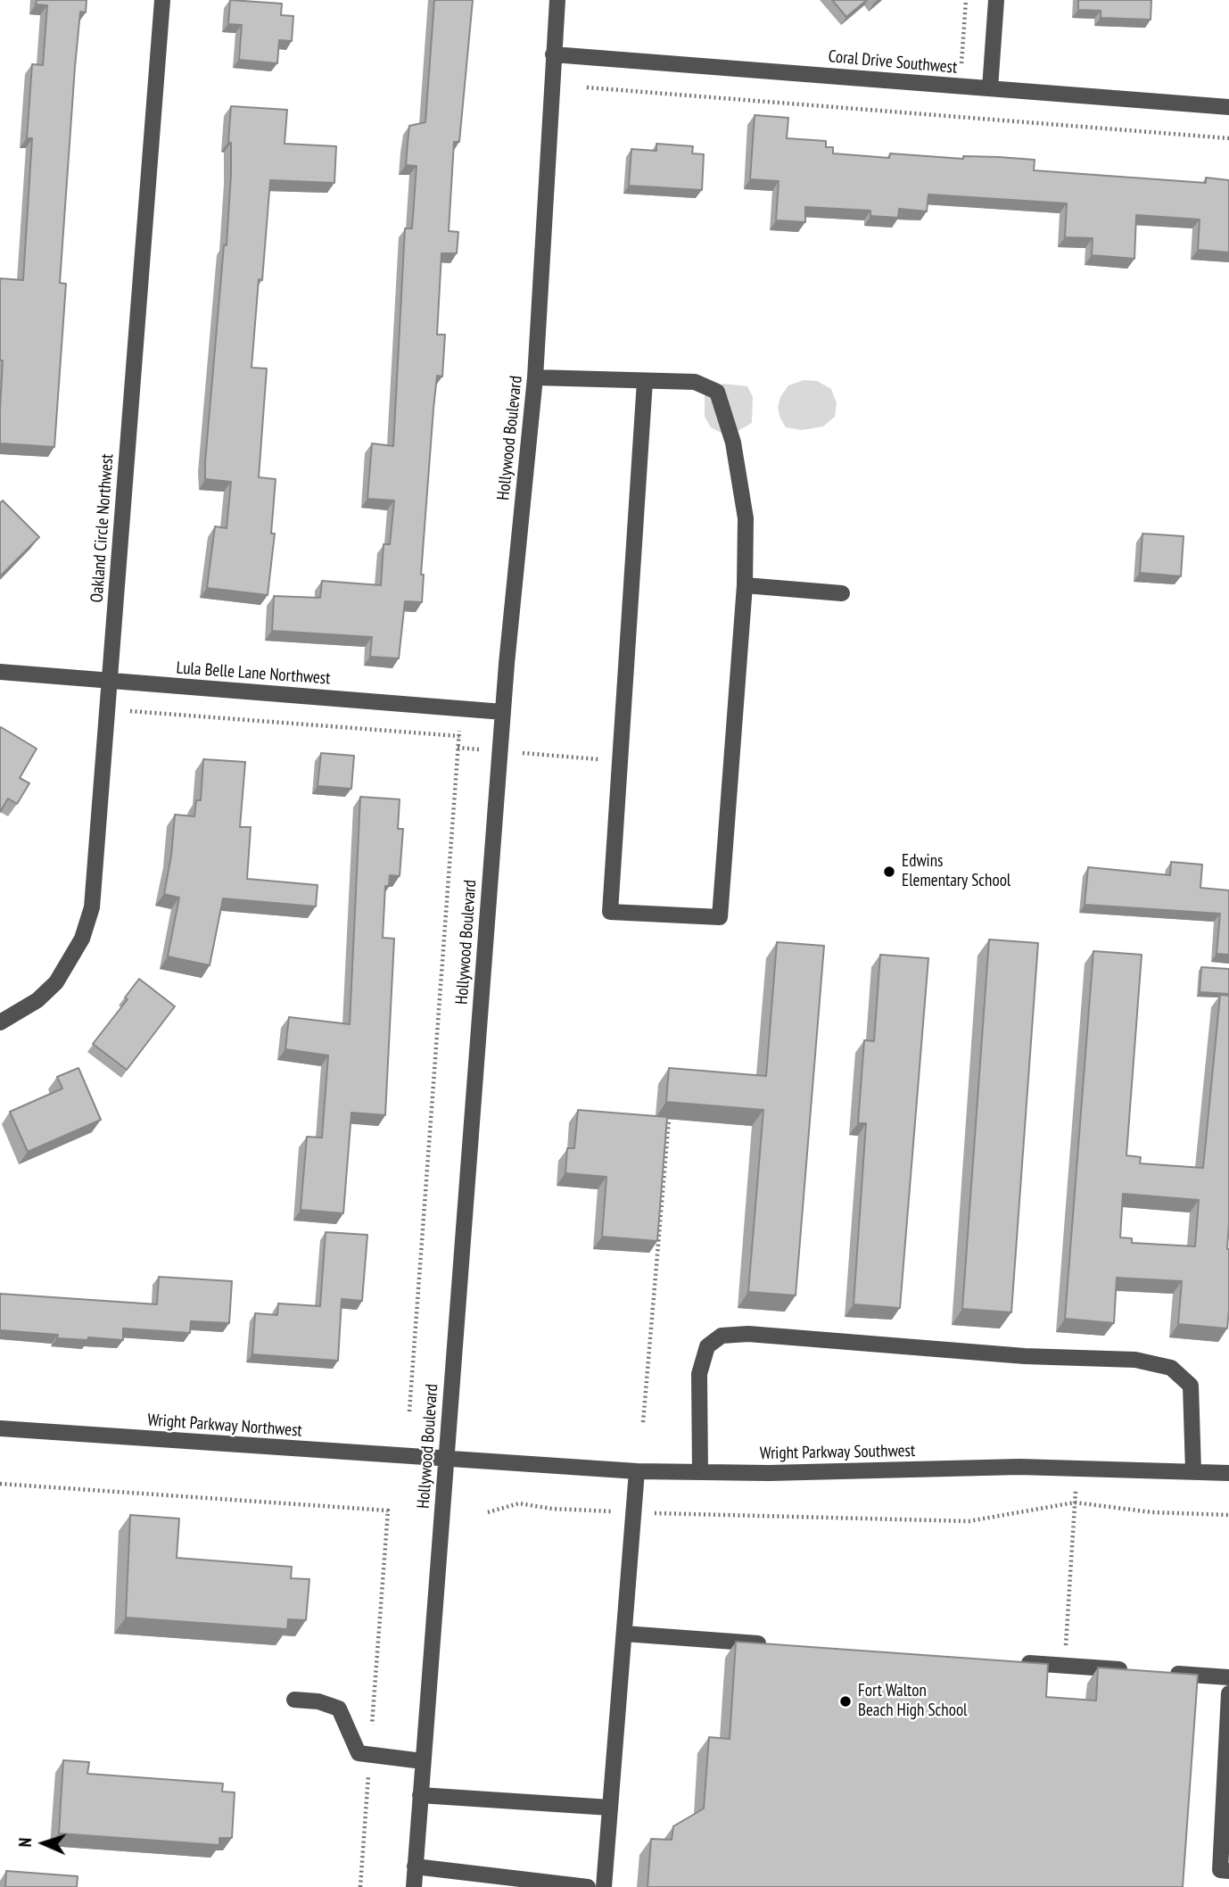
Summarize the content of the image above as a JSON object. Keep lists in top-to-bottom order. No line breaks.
{"streets":{"street":["Coral Drive Southwest","Hollywood Boulevard","Oakland Circle Northwest","Lula Belle Lane Northwest","Wright Parkway Northwest","Wright Parkway Southwest"]},"crossings":[["Coral Drive Southwest","Hollywood Boulevard"],["Hollywood Boulevard","Lula Belle Lane Northwest"],["Hollywood Boulevard","Wright Parkway Northwest"],["Hollywood Boulevard","Wright Parkway Southwest"],["Oakland Circle Northwest","Lula Belle Lane Northwest"],["Wright Parkway Northwest","Wright Parkway Southwest"]],"places":["Edwins Elementary School","Fort Walton Beach High School"],"north":"left"}
